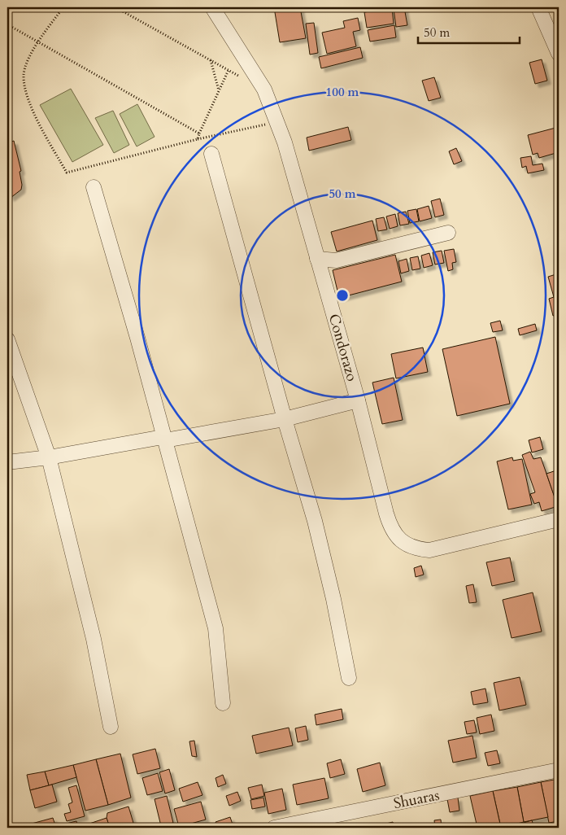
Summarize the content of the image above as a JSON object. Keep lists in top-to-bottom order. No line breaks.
{"streets":{"street":["Condorazo","Shuaras"]},"scale_bar":"50 m","rings":["100 m","50 m"]}
